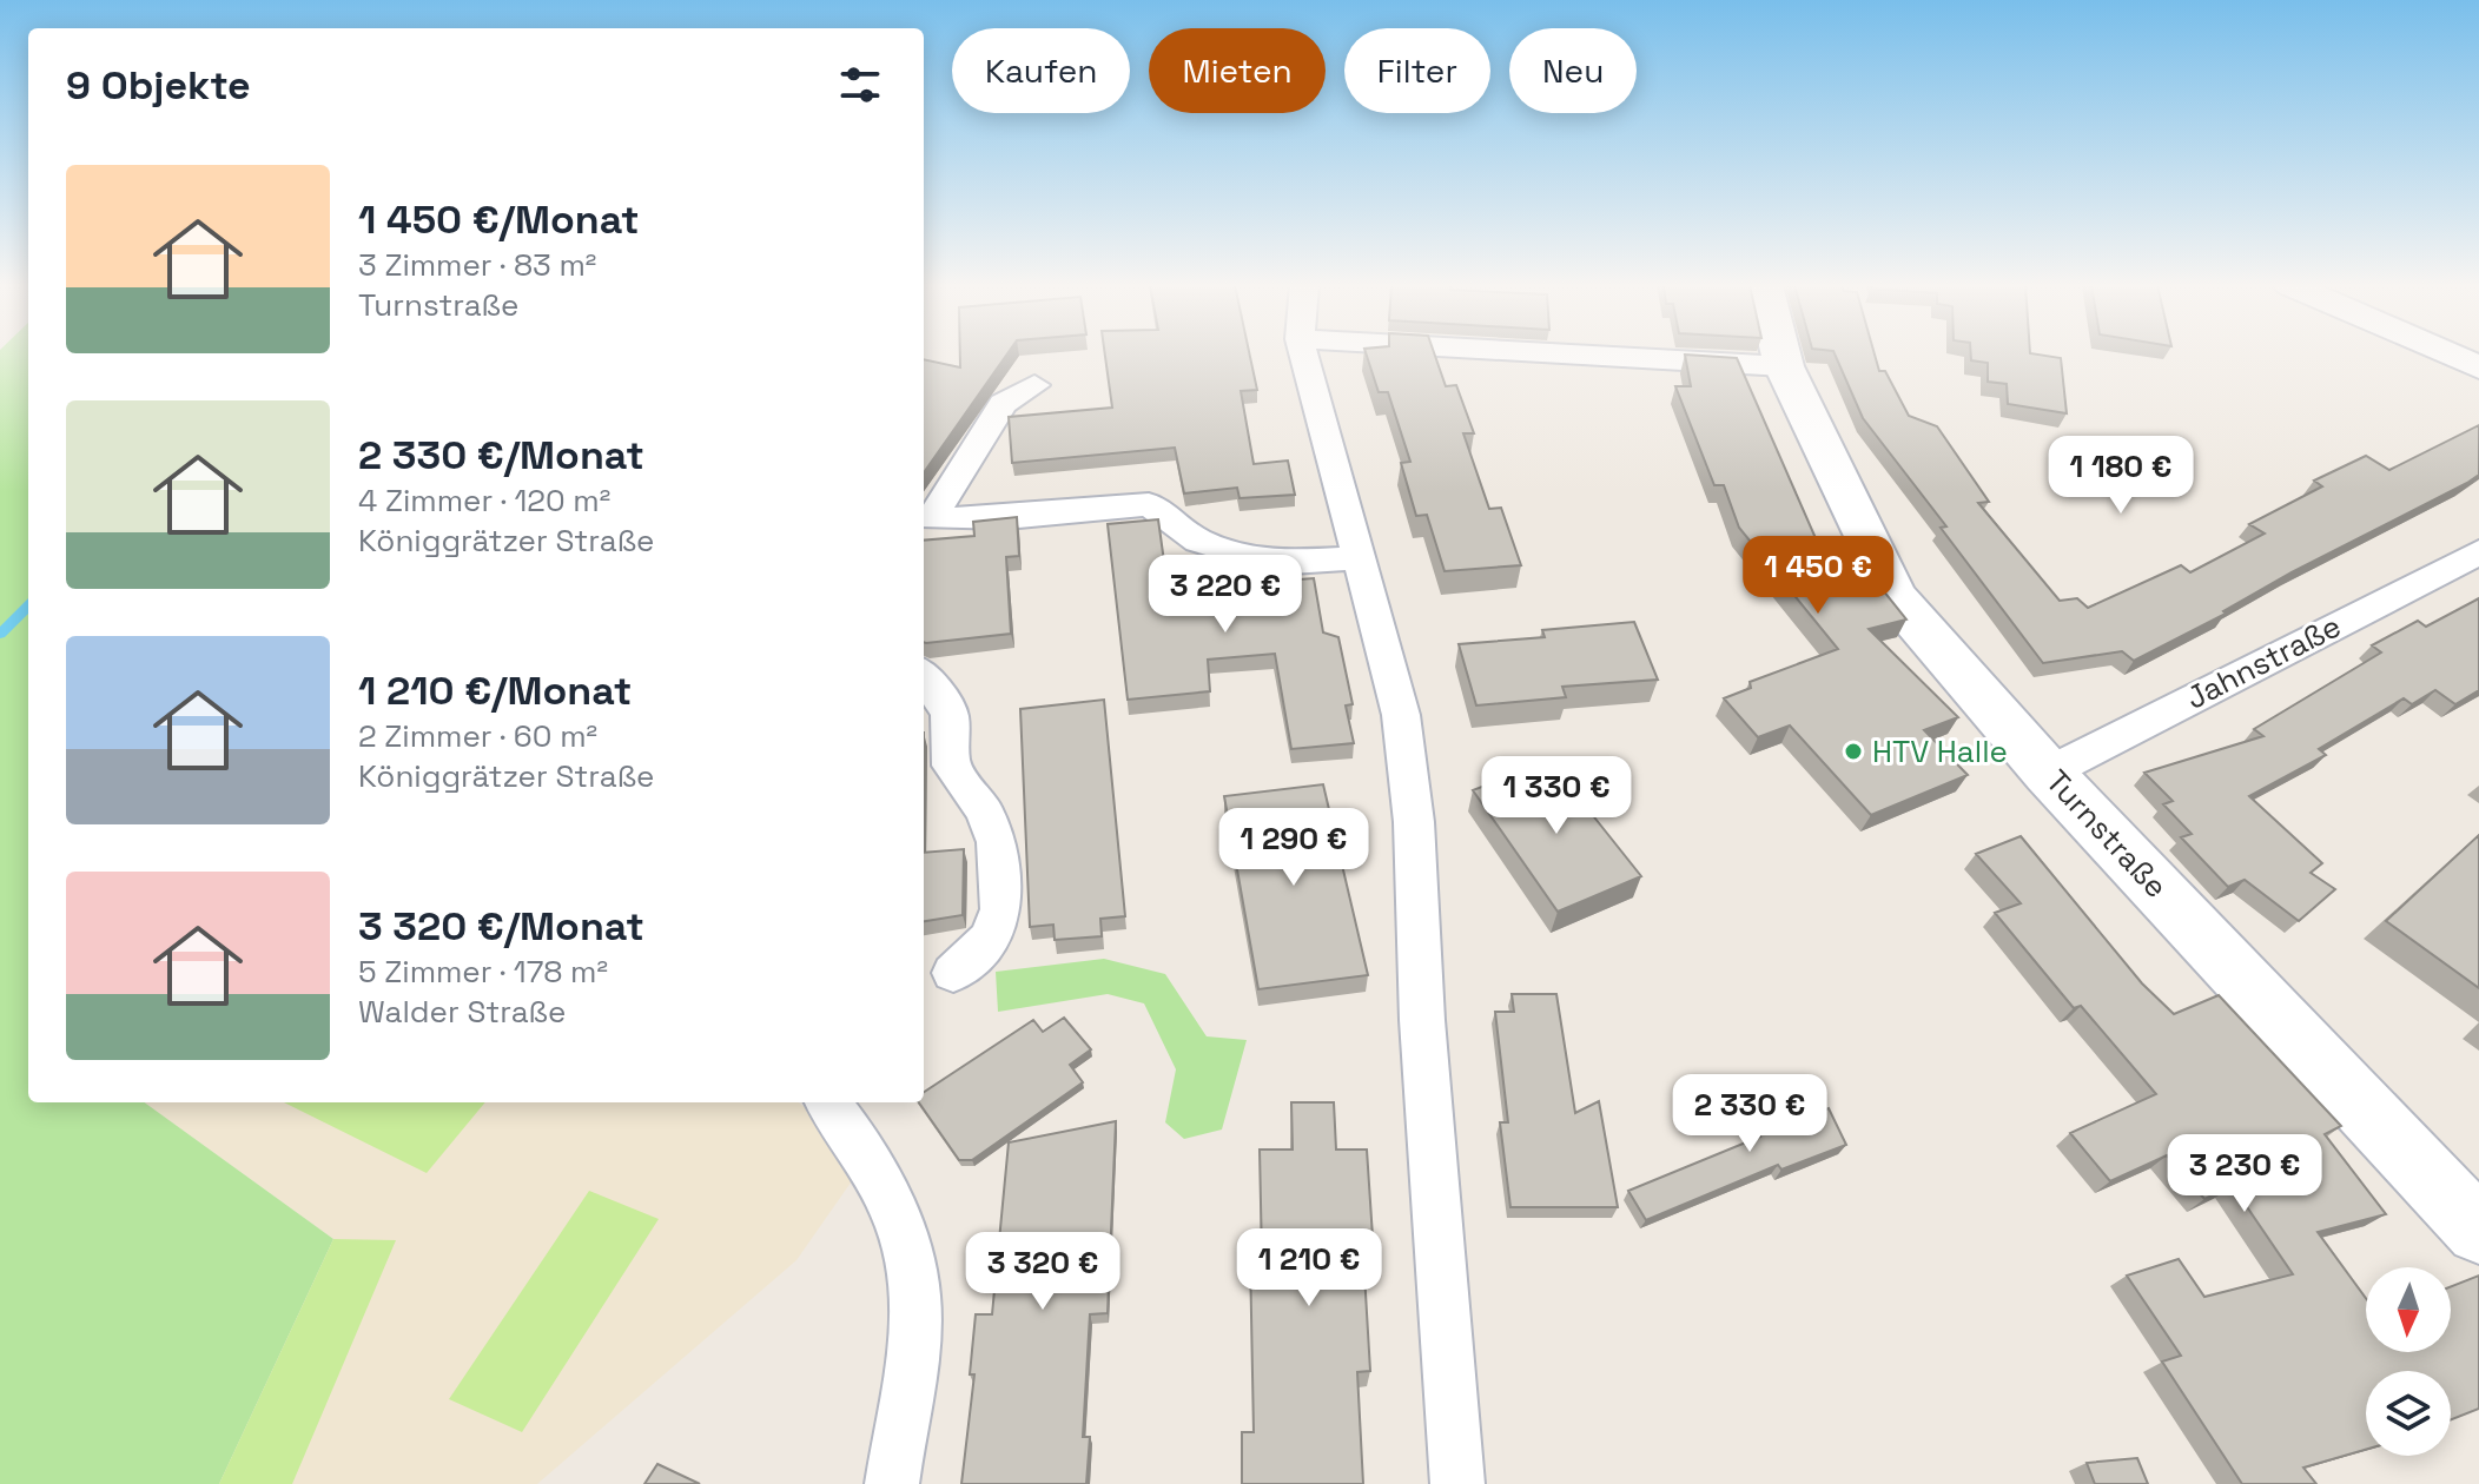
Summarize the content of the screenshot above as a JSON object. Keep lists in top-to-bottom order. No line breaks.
{"streets":{"main road":["Turnstraße"],"street":["Jahnstraße"]},"crossings":[["Jahnstraße","Turnstraße"]],"places":["HTV Halle"],"north":"bottom","page":{"chip":["Kaufen","Mieten","Filter","Neu"],"heading":"9 Objekte","list":[{"name":"1 450 €/Monat","note":"3 Zimmer · 83 m² · Turnstraße"},{"name":"2 330 €/Monat","note":"4 Zimmer · 120 m² · Königgrätzer Straße"},{"name":"1 210 €/Monat","note":"2 Zimmer · 60 m² · Königgrätzer Straße"},{"name":"3 320 €/Monat","note":"5 Zimmer · 178 m² · Walder Straße"}],"price":["1 180 €","1 450 €","3 220 €","1 330 €","1 290 €","2 330 €","3 230 €","1 210 €","3 320 €"]}}
